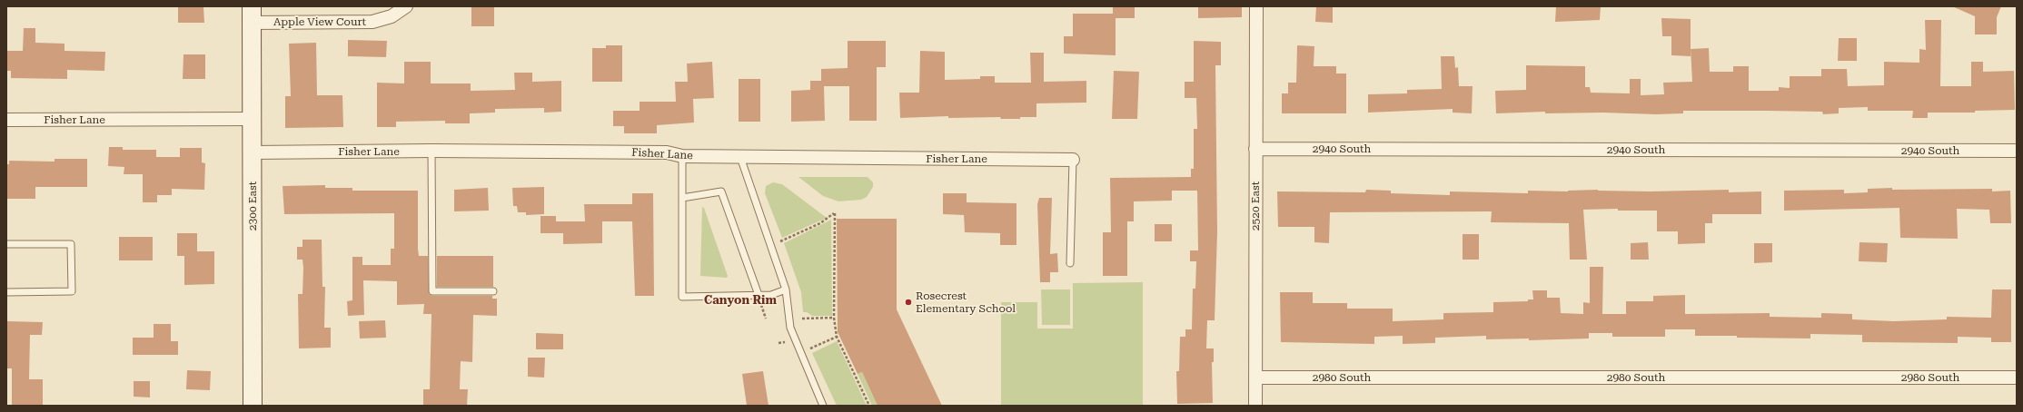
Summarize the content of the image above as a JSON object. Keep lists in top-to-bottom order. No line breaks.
{"streets":{"main road":["2300 East"],"street":["Apple View Court","Fisher Lane","2940 South","2520 East","2980 South"]},"crossings":[["Apple View Court","2300 East"],["Fisher Lane","2300 East"],["2940 South","2520 East"],["2520 East","2980 South"]],"districts":["Canyon Rim"],"places":["Rosecrest Elementary School"]}
